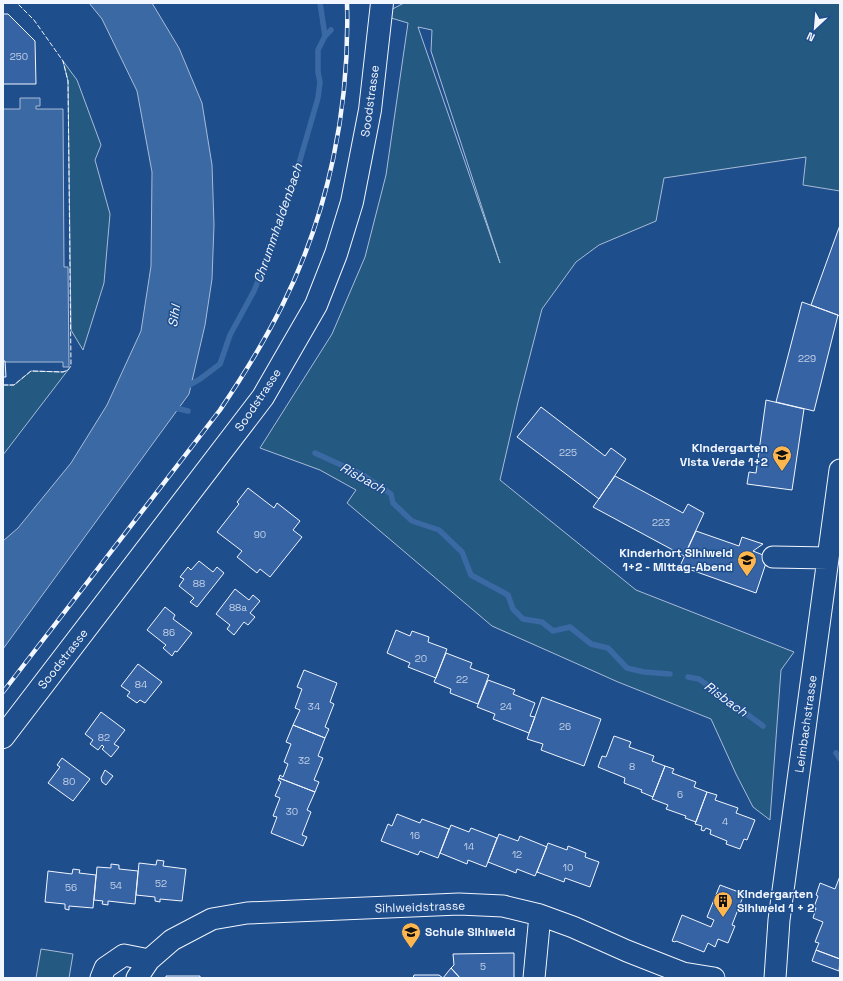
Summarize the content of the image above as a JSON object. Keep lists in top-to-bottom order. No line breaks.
{"streets":{"main road":["Soodstrasse"],"street":["Leimbachstrasse","Sihlweidstrasse"]},"water":["Chrummhaldenbach","Sihl","Risbach"],"places":{"school or university":["Kindergarten Vista Verde 1+2","Kinderhort Sihlweid 1+2 - Mittag-Abend","Schule Sihlweid"],"building":["Kindergarten Sihlweid 1 + 2"]},"house_numbers":["250","229","225","223","90","88","88a","86","20","22","84","34","24","26","82","32","8","80","6","30","4","16","14","12","10","52","54","56","5"],"north":"bottom left"}
